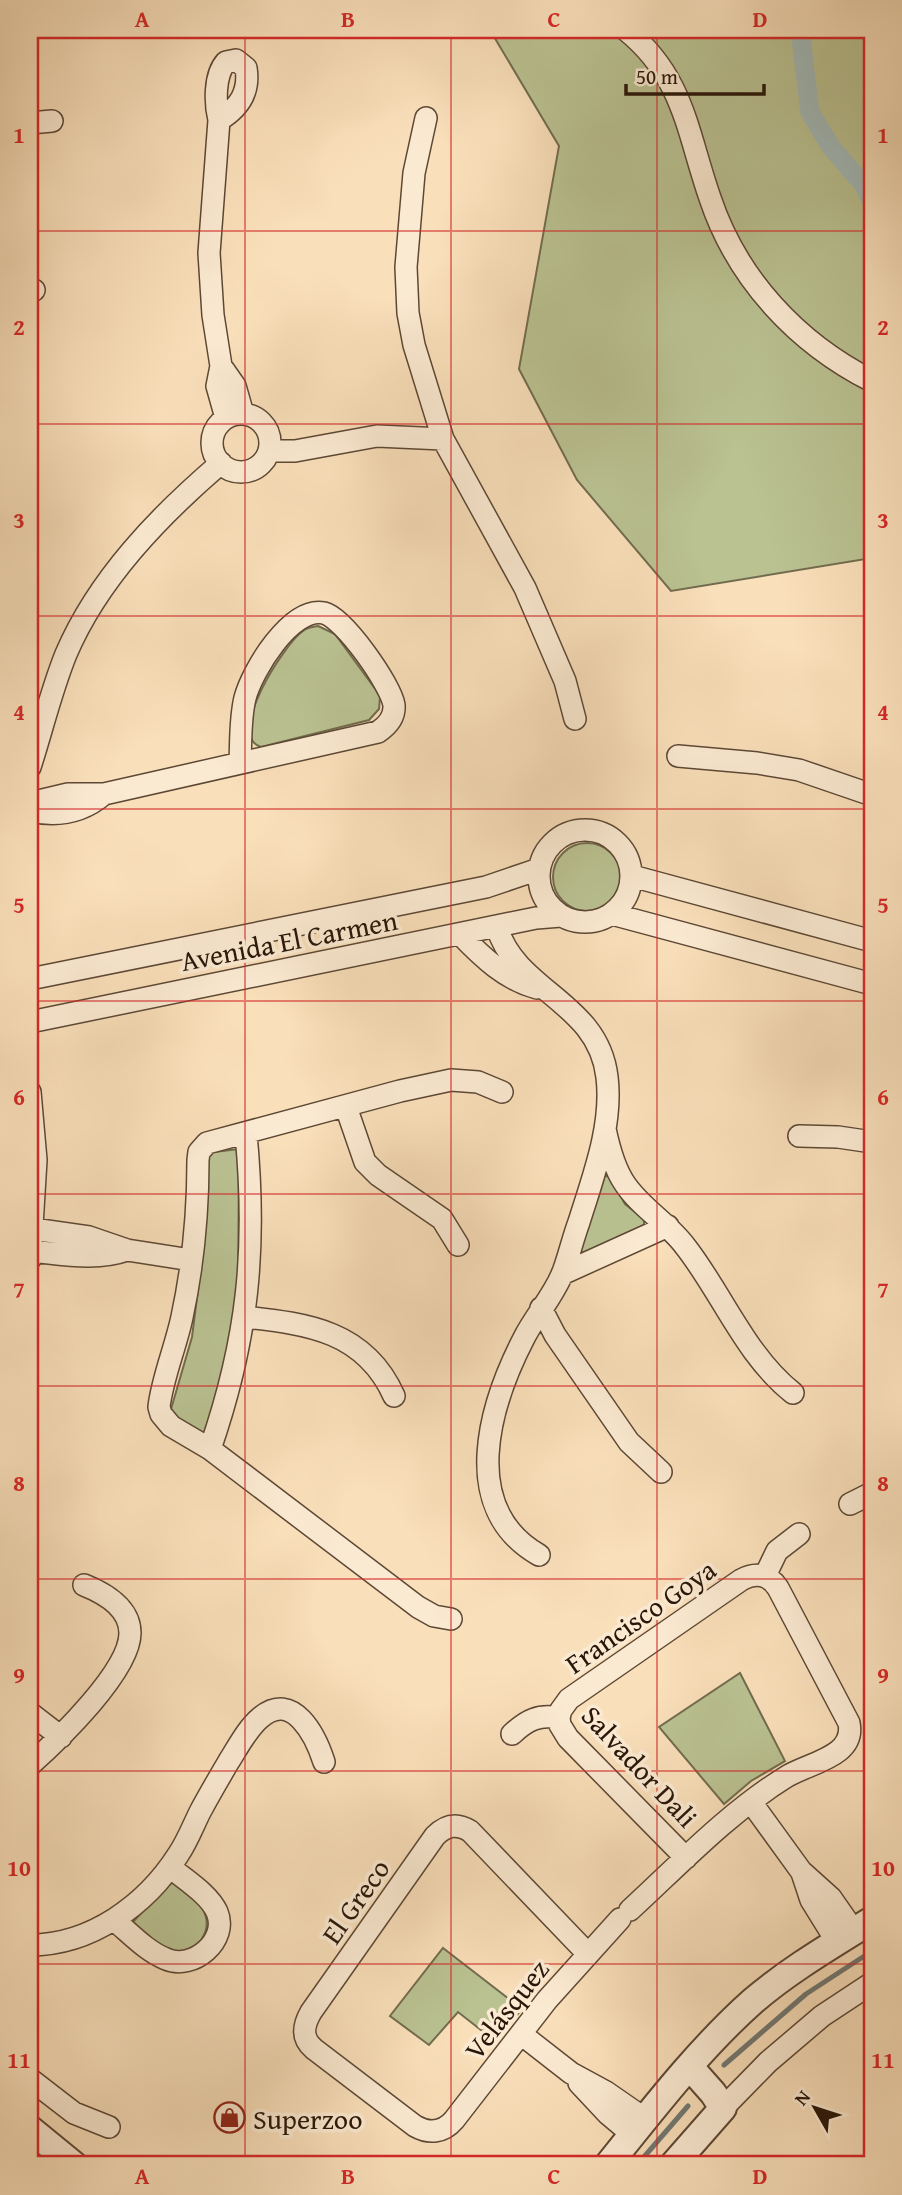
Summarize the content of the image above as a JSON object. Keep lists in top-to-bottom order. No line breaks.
{"streets":{"street":["Avenida El Carmen","Francisco Goya","Salvador Dali","El Greco","Velásquez"]},"crossings":[["Francisco Goya","Salvador Dali"],["Francisco Goya","Velásquez"],["Salvador Dali","Velásquez"],["El Greco","Velásquez"]],"places":{"shop":["Superzoo"]},"scale_bar":"50 m","north":"top left","grid":{"columns":["A","B","C","D"],"rows":["1","2","3","4","5","6","7","8","9","10","11"]}}
